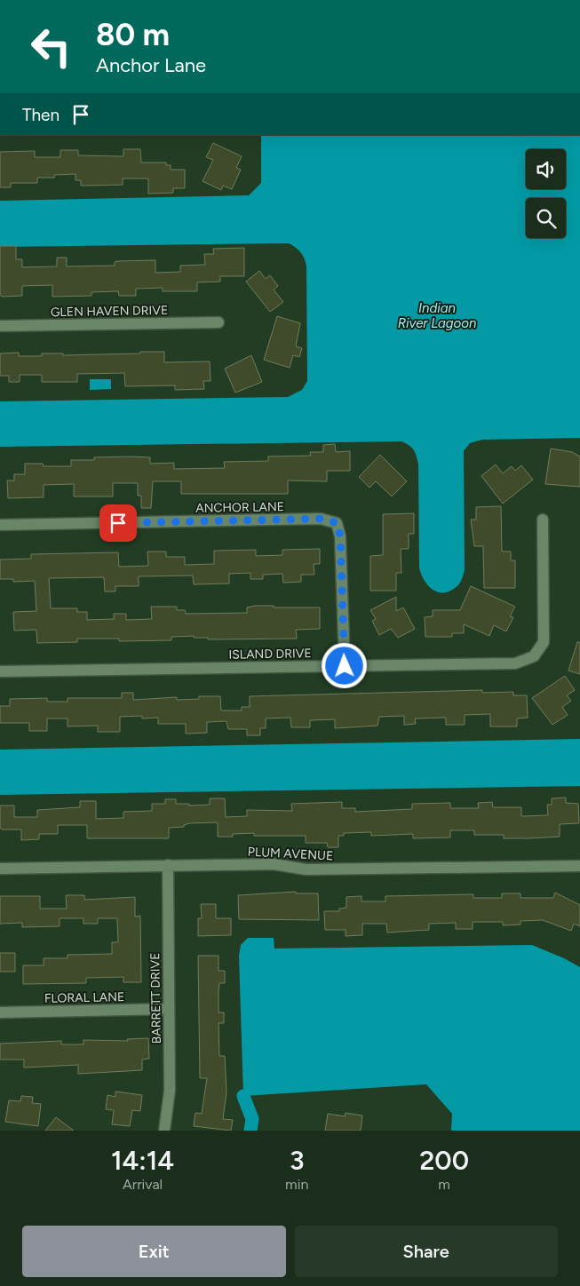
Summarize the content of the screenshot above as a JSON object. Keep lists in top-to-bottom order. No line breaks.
{"streets":{"street":["GLEN HAVEN DRIVE","ANCHOR LANE","ISLAND DRIVE","PLUM AVENUE","FLORAL LANE","BARRETT DRIVE"]},"crossings":[["ANCHOR LANE","ISLAND DRIVE"],["PLUM AVENUE","BARRETT DRIVE"],["FLORAL LANE","BARRETT DRIVE"]],"water":["Indian River Lagoon"],"page":{"turn":["80 m","Anchor Lane"],"then":"Then","eta":["14:14","Arrival","3","min","200","m"],"buttons":["Exit","Share"]}}
